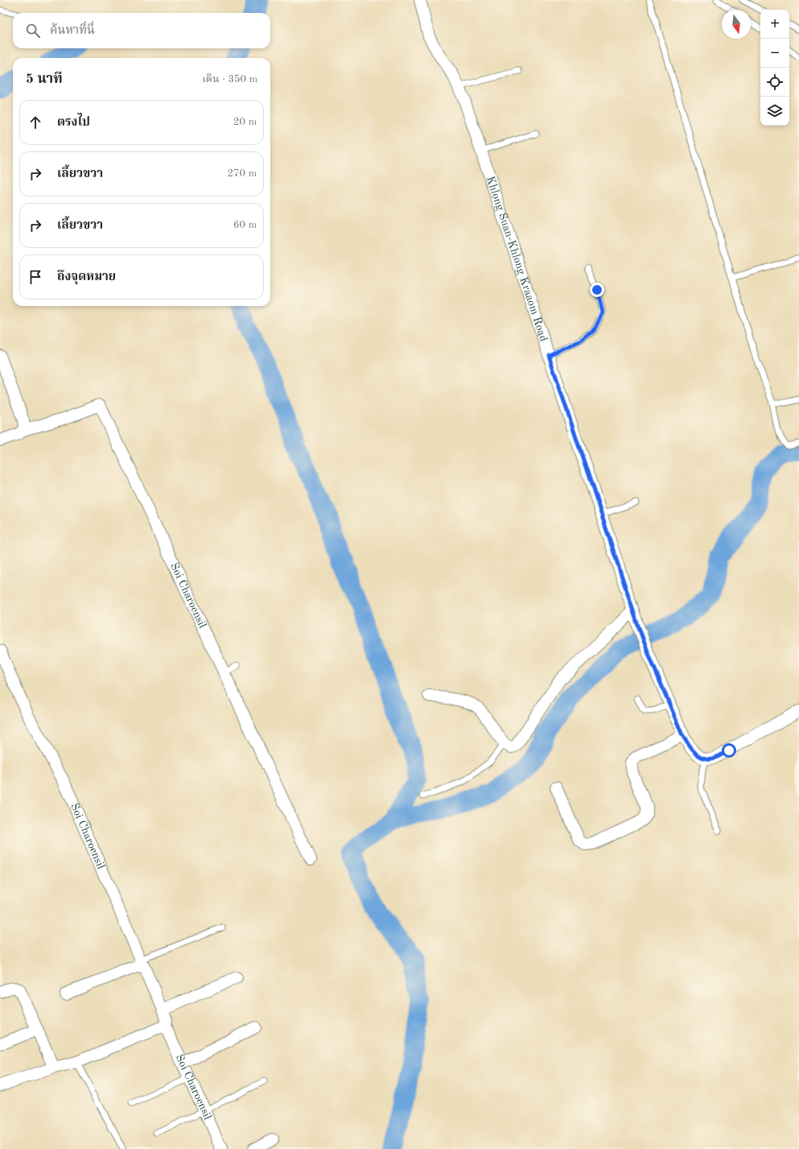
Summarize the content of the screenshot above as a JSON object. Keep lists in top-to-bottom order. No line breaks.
{"streets":{"street":["Khlong Suan-Khlong Kraaom Road","Soi Charoensil"]},"north":"bottom","page":{"map_buttons":["+","−"],"search":"ค้นหาที่นี่","heading":["5 นาที","เดิน · 350 m"],"list":[["ตรงไป","20 m"],["เลี้ยวขวา","270 m"],["เลี้ยวขวา","60 m"],"ถึงจุดหมาย"]}}
